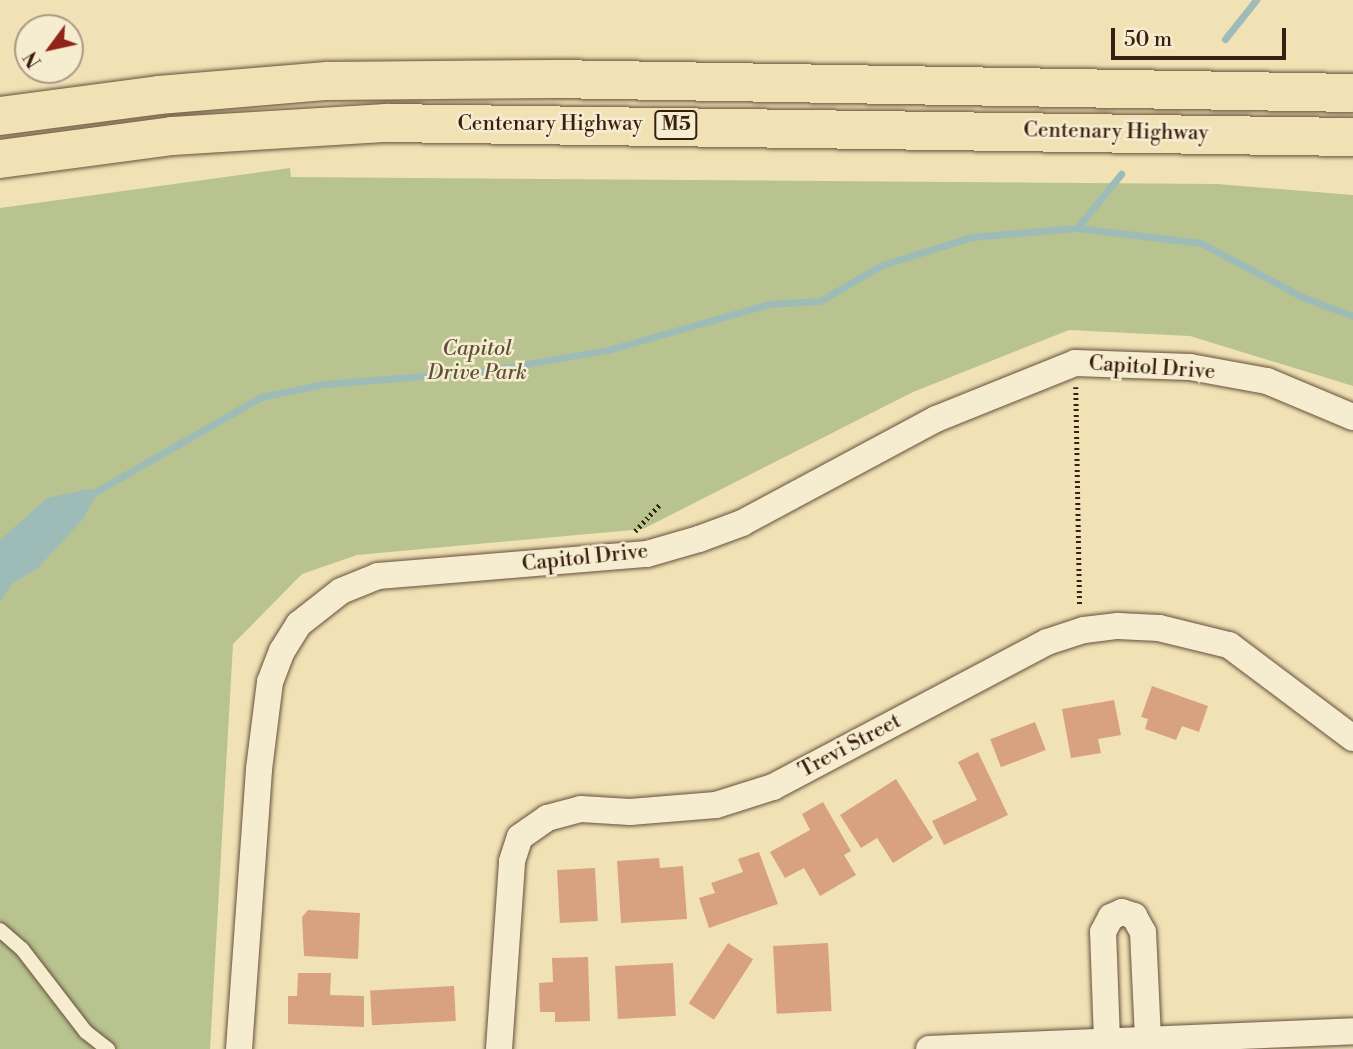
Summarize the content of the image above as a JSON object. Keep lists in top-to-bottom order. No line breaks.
{"streets":{"highway":["Centenary Highway","M5"],"street":["Capitol Drive","Trevi Street"]},"parks":["Capitol Drive Park"],"scale_bar":"50 m","north":"bottom left"}
